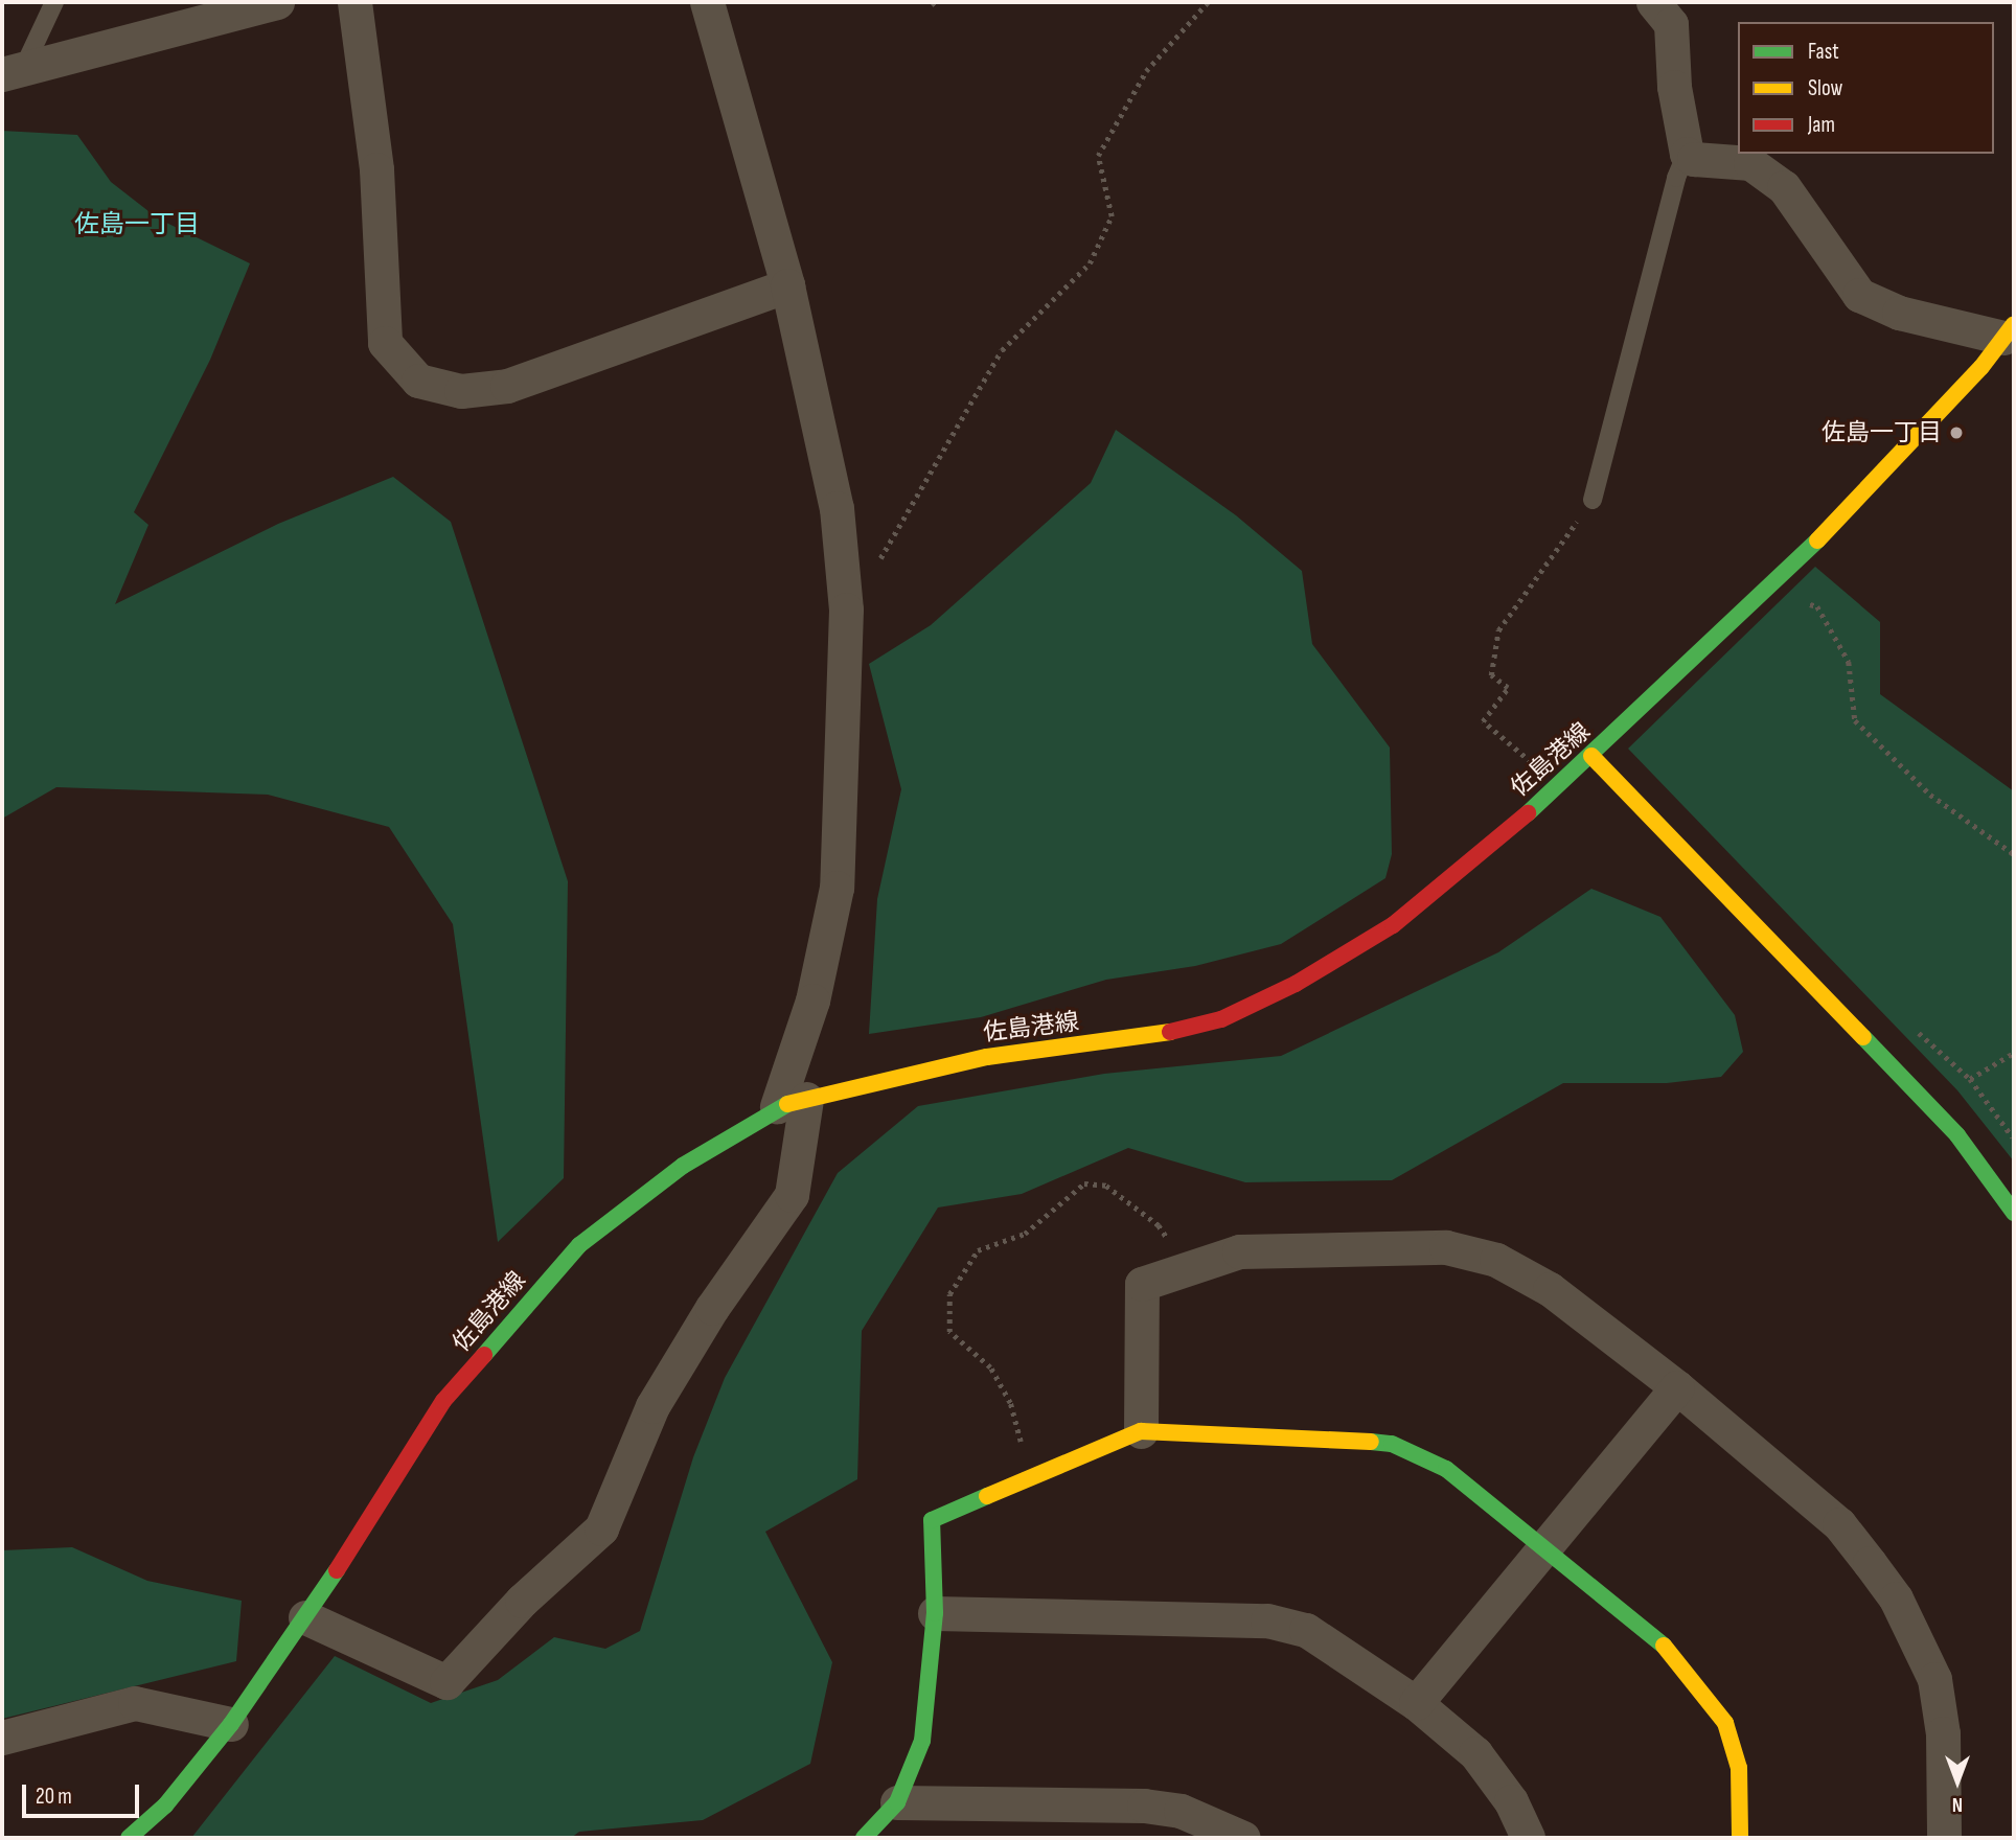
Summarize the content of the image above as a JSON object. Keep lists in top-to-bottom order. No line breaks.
{"streets":{"main road":["佐島港線"]},"districts":["佐島一丁目"],"places":["佐島一丁目"],"legend":["Fast","Slow","Jam"],"scale_bar":"20 m","north":"bottom"}
